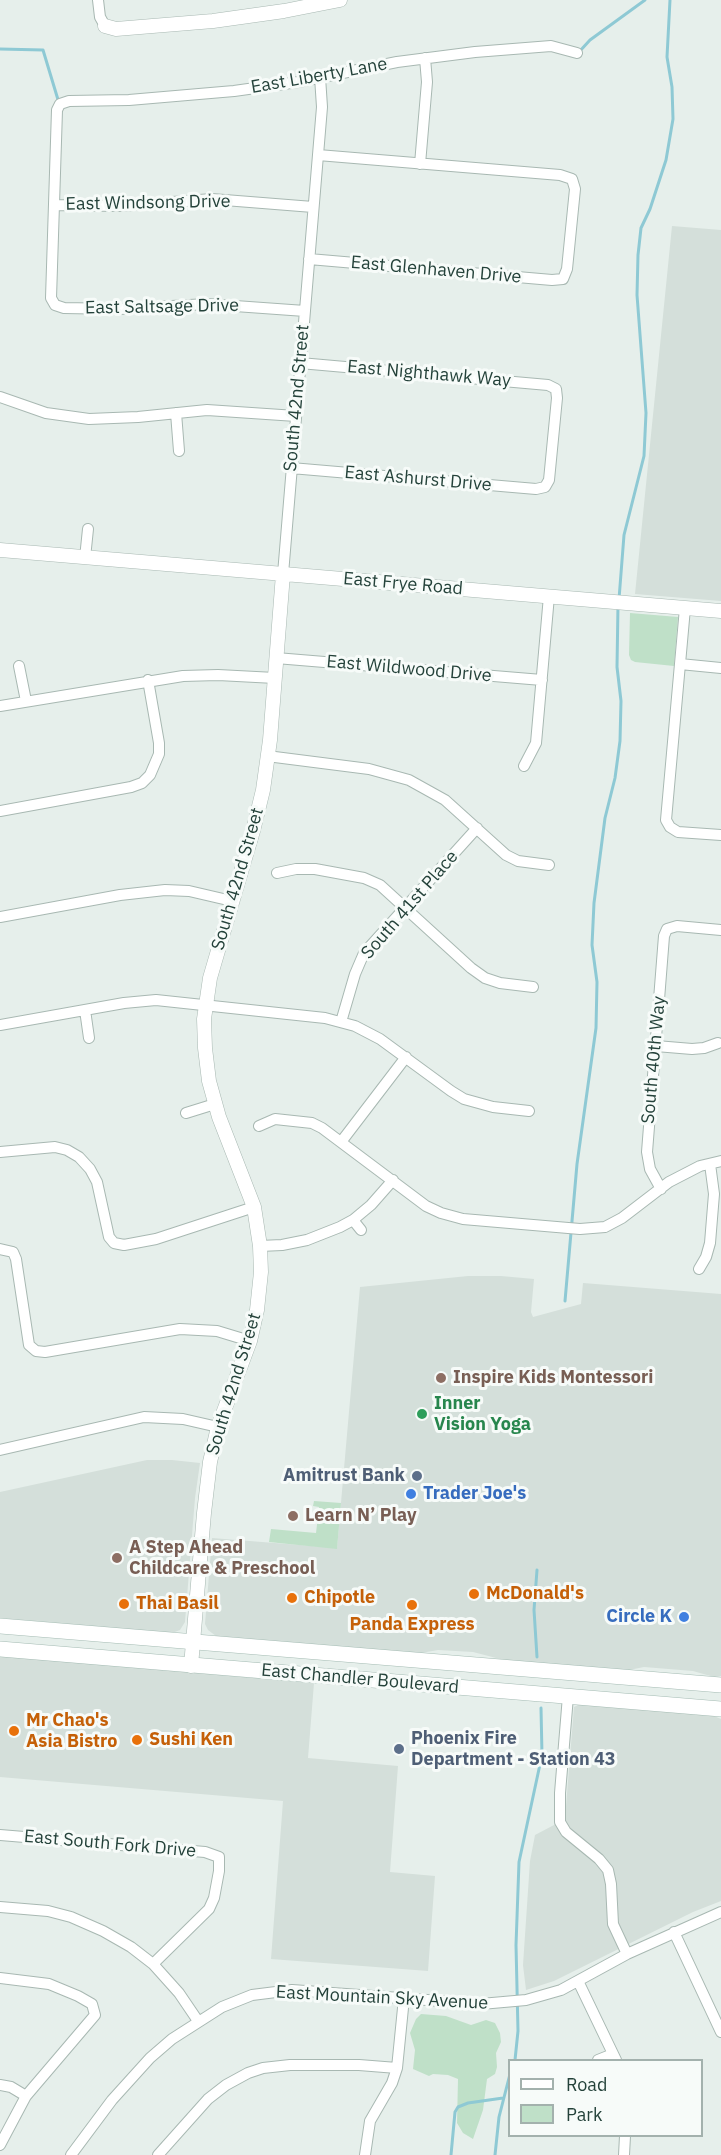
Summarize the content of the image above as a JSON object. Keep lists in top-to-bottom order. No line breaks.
{"streets":{"main road":["East Chandler Boulevard"],"street":["East Liberty Lane","East Windsong Drive","East Glenhaven Drive","East Saltsage Drive","East Nighthawk Way","South 42nd Street","East Ashurst Drive","East Frye Road","East Wildwood Drive","South 41st Place","South 40th Way","East South Fork Drive","East Mountain Sky Avenue"]},"crossings":[["East Liberty Lane","East Windsong Drive"],["East Liberty Lane","East Saltsage Drive"],["East Liberty Lane","South 42nd Street"],["East Windsong Drive","East Saltsage Drive"],["East Windsong Drive","South 42nd Street"],["East Glenhaven Drive","South 42nd Street"],["East Saltsage Drive","South 42nd Street"],["East Nighthawk Way","South 42nd Street"],["East Nighthawk Way","East Ashurst Drive"],["South 42nd Street","East Ashurst Drive"],["South 42nd Street","East Frye Road"],["South 42nd Street","East Wildwood Drive"],["South 42nd Street","East Chandler Boulevard"]],"places":["Inspire Kids Montessori","Inner Vision Yoga","Amitrust Bank","Trader Joe's","Learn N’ Play","A Step Ahead Childcare & Preschool","McDonald's","Chipotle","Thai Basil","Panda Express","Circle K","Mr Chao's Asia Bistro","Sushi Ken","Phoenix Fire Department - Station 43"],"legend":["Road","Park"]}
